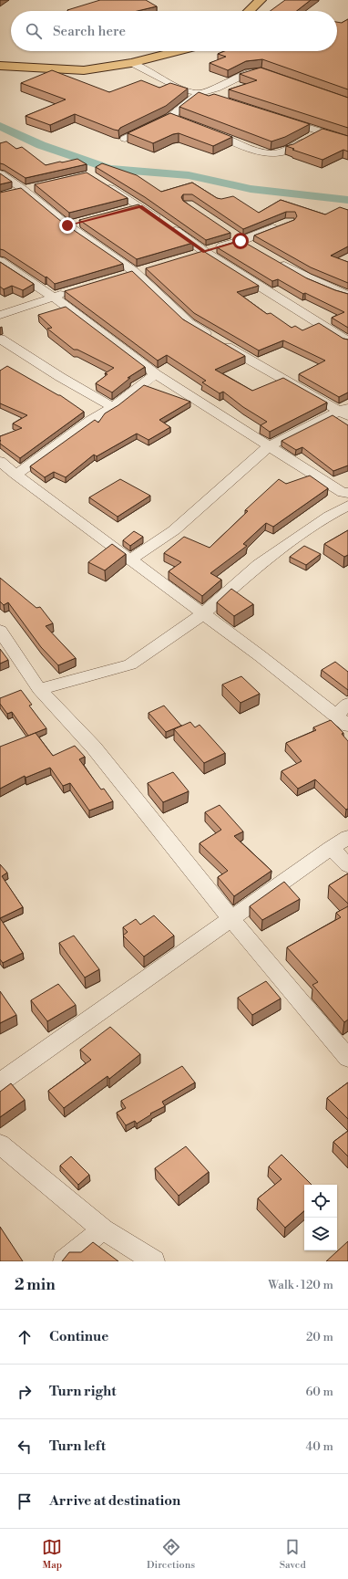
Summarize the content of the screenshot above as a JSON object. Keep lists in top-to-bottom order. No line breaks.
{"page":{"search":"Search here","heading":["2 min","Walk · 120 m"],"list":[["Continue","20 m"],["Turn right","60 m"],["Turn left","40 m"],"Arrive at destination"],"nav":["Map","Directions","Saved"]}}
